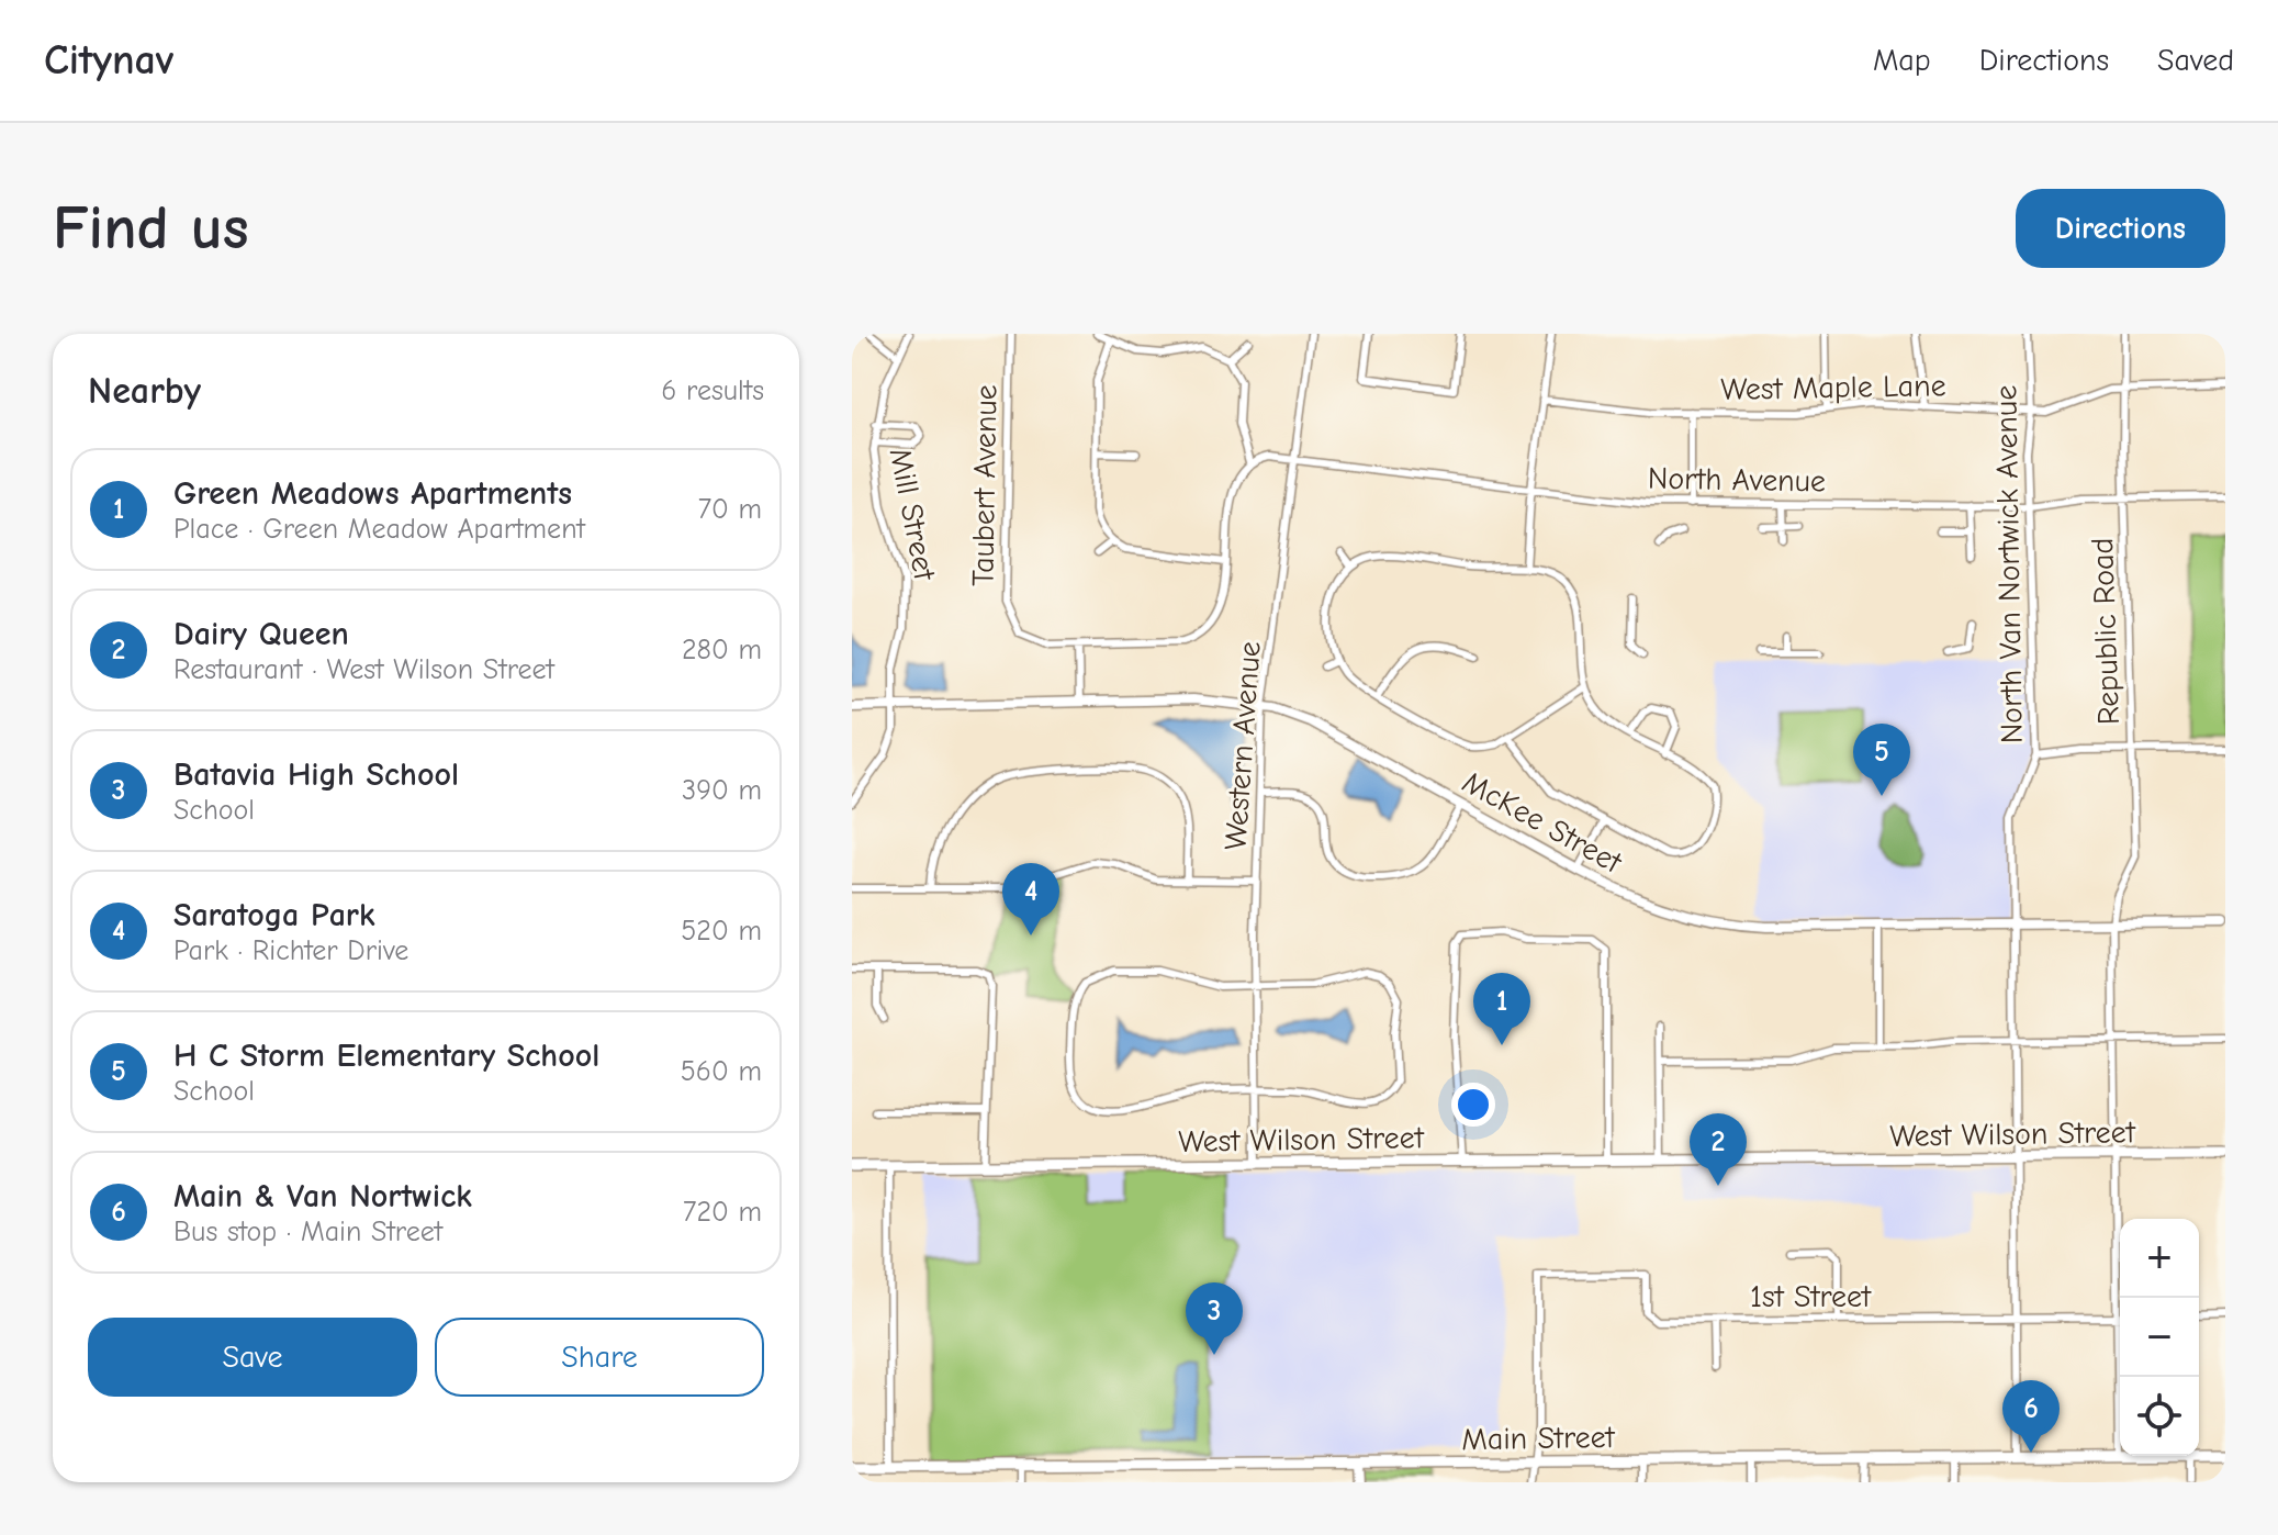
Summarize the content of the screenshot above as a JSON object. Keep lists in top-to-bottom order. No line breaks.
{"streets":{"main road":["West Wilson Street","Main Street"],"street":["West Maple Lane","North Avenue","Taubert Avenue","Mill Street","North Van Nortwick Avenue","Republic Road","Western Avenue","McKee Street","1st Street"]},"crossings":[["West Maple Lane","North Van Nortwick Avenue"],["West Maple Lane","Republic Road"],["North Avenue","North Van Nortwick Avenue"],["North Avenue","Republic Road"],["North Avenue","Western Avenue"],["Mill Street","McKee Street"],["North Van Nortwick Avenue","McKee Street"],["North Van Nortwick Avenue","West Wilson Street"],["North Van Nortwick Avenue","1st Street"],["North Van Nortwick Avenue","Main Street"],["Republic Road","McKee Street"],["Republic Road","West Wilson Street"],["Republic Road","1st Street"],["Republic Road","Main Street"],["Western Avenue","McKee Street"],["Western Avenue","West Wilson Street"],["1st Street","Main Street"]],"page":{"header":"Citynav","nav":["Map","Directions","Saved"],"buttons":["Directions",["Save","Share"]],"title":"Find us","heading":["Nearby","6 results"],"list":[{"mark":"1","name":"Green Meadows Apartments","note":"Place · Green Meadow Apartment","value":"70 m"},{"mark":"2","name":"Dairy Queen","note":"Restaurant · West Wilson Street","value":"280 m"},{"mark":"3","name":"Batavia High School","note":"School","value":"390 m"},{"mark":"4","name":"Saratoga Park","note":"Park · Richter Drive","value":"520 m"},{"mark":"5","name":"H C Storm Elementary School","note":"School","value":"560 m"},{"mark":"6","name":"Main & Van Nortwick","note":"Bus stop · Main Street","value":"720 m"}],"pins":["5","4","1","2","3","6"],"map_buttons":["+","−"]}}
